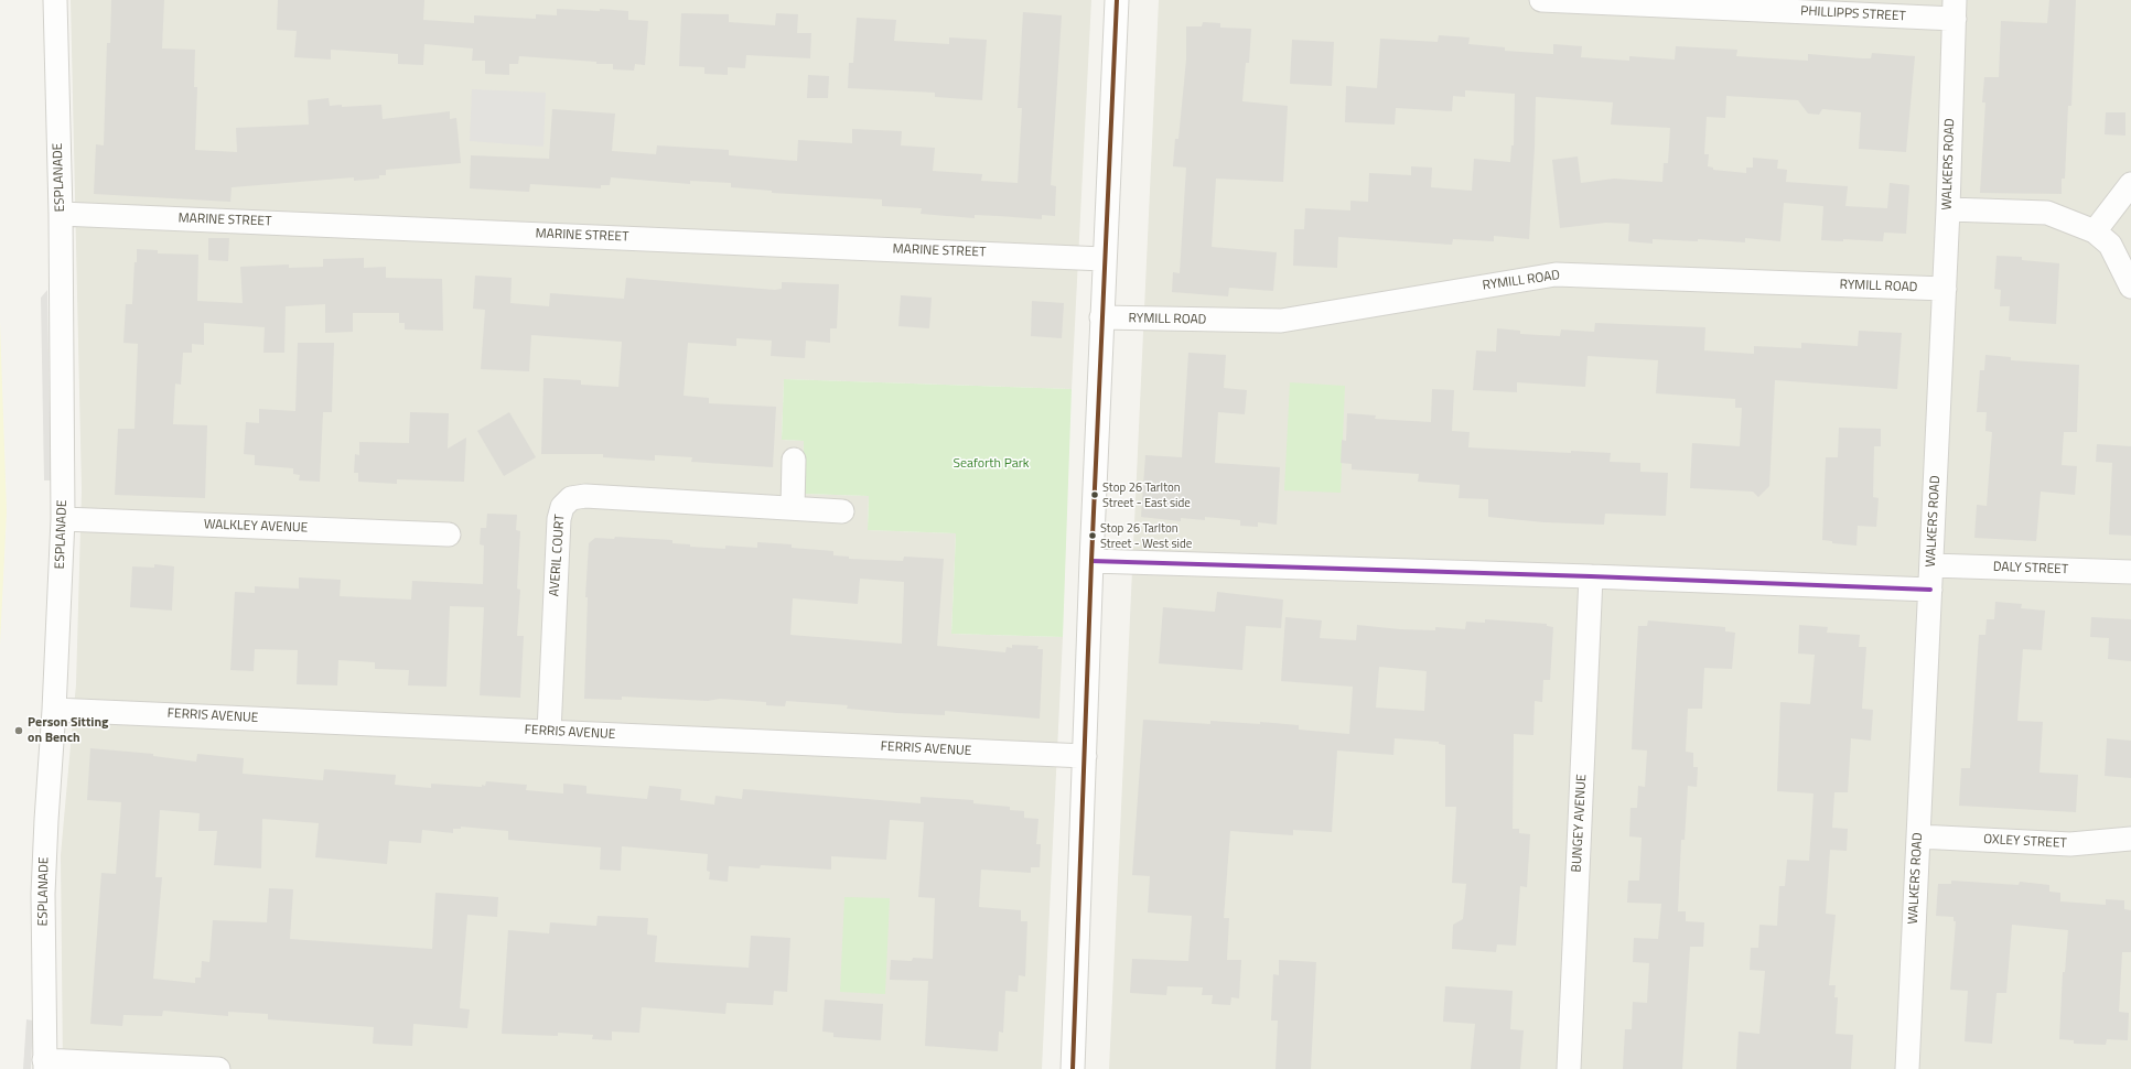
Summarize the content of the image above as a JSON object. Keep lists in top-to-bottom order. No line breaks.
{"streets":{"street":["PHILLIPPS STREET","WALKERS ROAD","ESPLANADE","MARINE STREET","RYMILL ROAD","WALKLEY AVENUE","AVERIL COURT","DALY STREET","FERRIS AVENUE","BUNGEY AVENUE","OXLEY STREET"]},"crossings":[["PHILLIPPS STREET","WALKERS ROAD"],["WALKERS ROAD","RYMILL ROAD"],["WALKERS ROAD","DALY STREET"],["WALKERS ROAD","OXLEY STREET"],["ESPLANADE","MARINE STREET"],["ESPLANADE","WALKLEY AVENUE"],["ESPLANADE","FERRIS AVENUE"],["AVERIL COURT","FERRIS AVENUE"]],"parks":["Seaforth Park"],"places":["Stop 26 Tarlton Street - East side","Stop 26 Tarlton Street - West side","Person Sitting on Bench"]}
